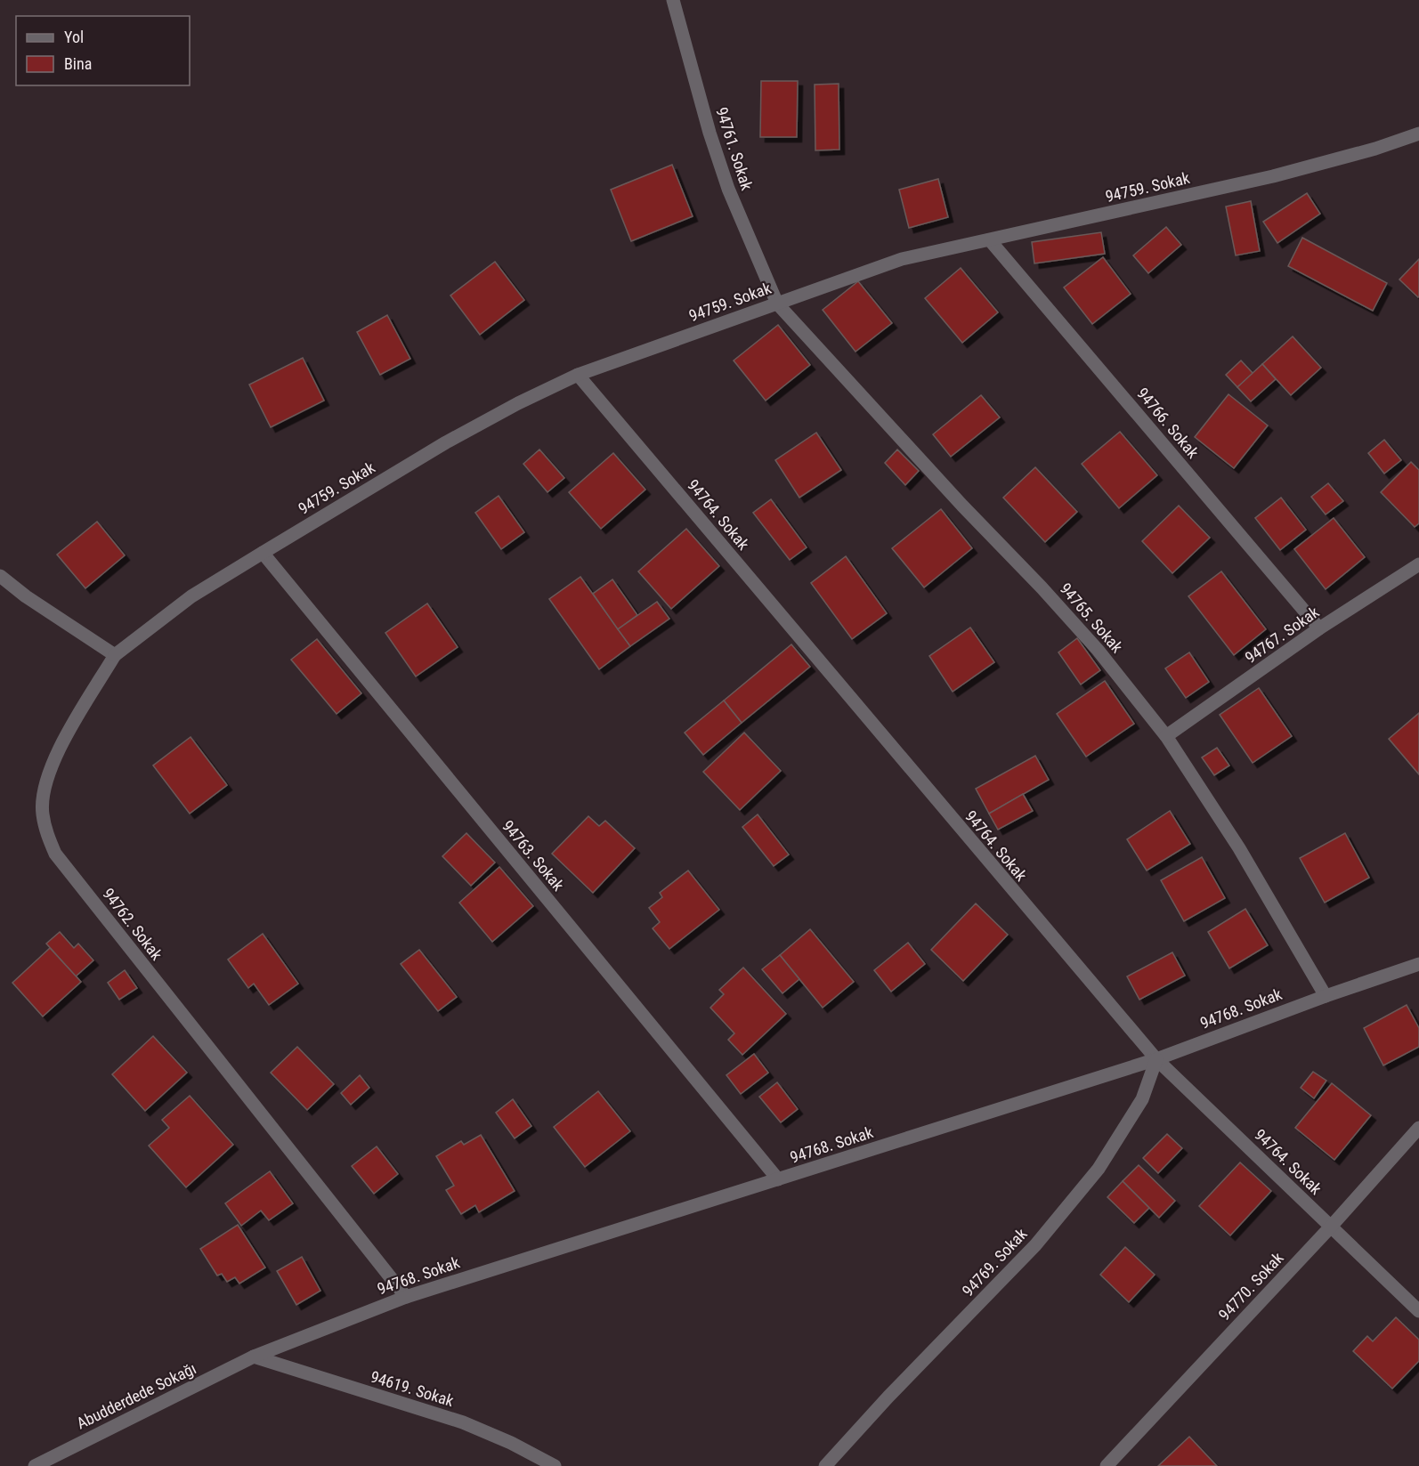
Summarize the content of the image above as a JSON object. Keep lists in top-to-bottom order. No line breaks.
{"streets":{"street":["94761. Sokak","94759. Sokak","94766. Sokak","94764. Sokak","94765. Sokak","94767. Sokak","94763. Sokak","94762. Sokak","94768. Sokak","94769. Sokak","94770. Sokak","94619. Sokak","Abudderdede Sokağı"]},"crossings":[["94761. Sokak","94759. Sokak"],["94761. Sokak","94765. Sokak"],["94759. Sokak","94766. Sokak"],["94759. Sokak","94764. Sokak"],["94759. Sokak","94765. Sokak"],["94759. Sokak","94763. Sokak"],["94759. Sokak","94762. Sokak"],["94766. Sokak","94767. Sokak"],["94764. Sokak","94768. Sokak"],["94764. Sokak","94769. Sokak"],["94764. Sokak","94770. Sokak"],["94765. Sokak","94767. Sokak"],["94765. Sokak","94768. Sokak"],["94763. Sokak","94768. Sokak"],["94762. Sokak","94768. Sokak"],["94768. Sokak","94769. Sokak"],["94768. Sokak","94619. Sokak"],["94768. Sokak","Abudderdede Sokağı"],["94619. Sokak","Abudderdede Sokağı"]],"legend":["Yol","Bina"]}
